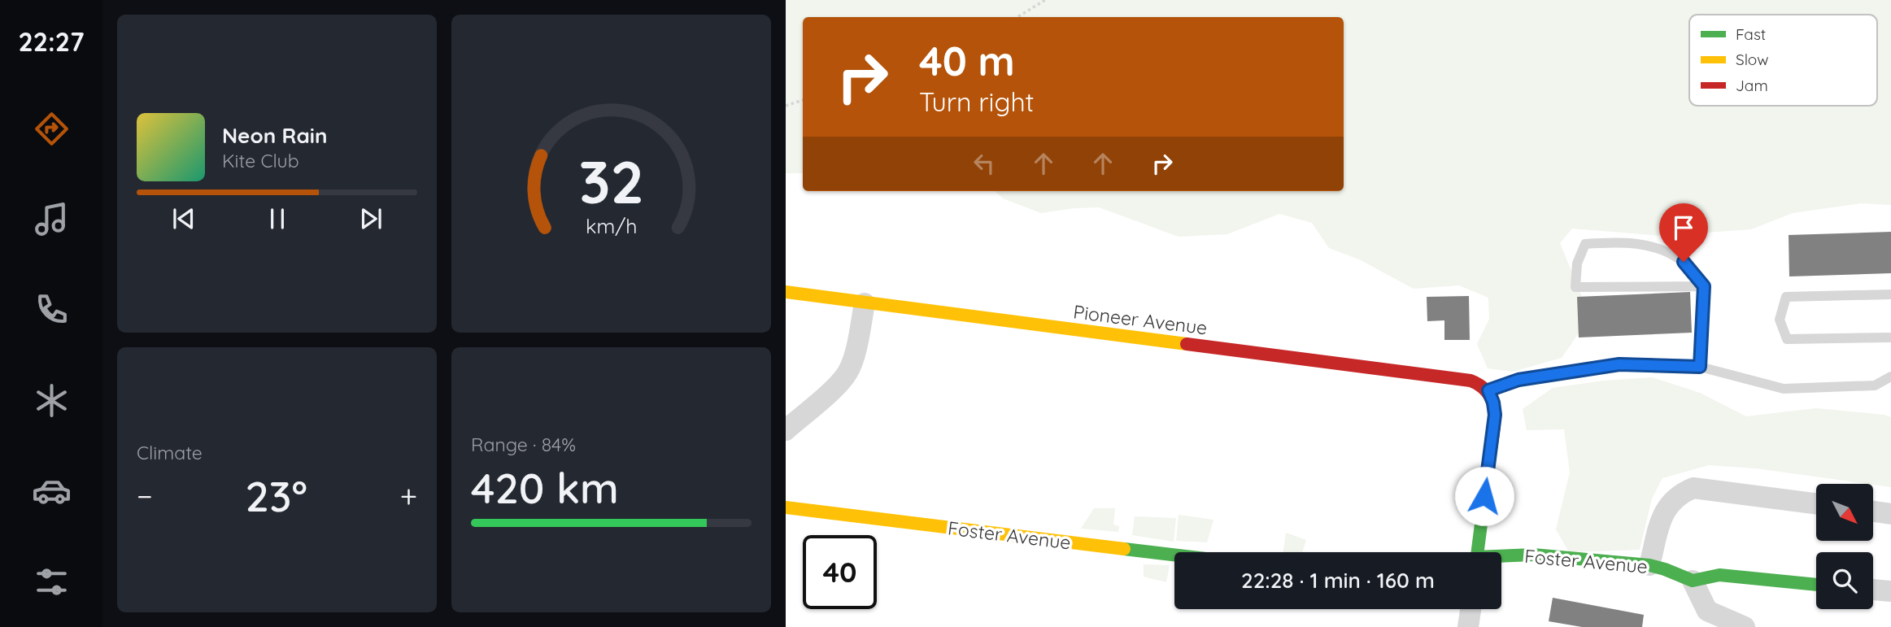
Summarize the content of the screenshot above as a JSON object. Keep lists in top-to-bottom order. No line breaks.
{"streets":{"street":["Pioneer Avenue","Foster Avenue"]},"legend":["Fast","Slow","Jam"],"north":"bottom right","page":{"tabs":"22:27","turn":["40 m","Turn right"],"song":["Neon Rain","Kite Club"],"tile":["Climate",["Range · 84%","420 km"]],"heat":["−","23°","+"],"limit":"40","trip":"22:28 · 1 min · 160 m","gauge":["32","km/h"]}}
